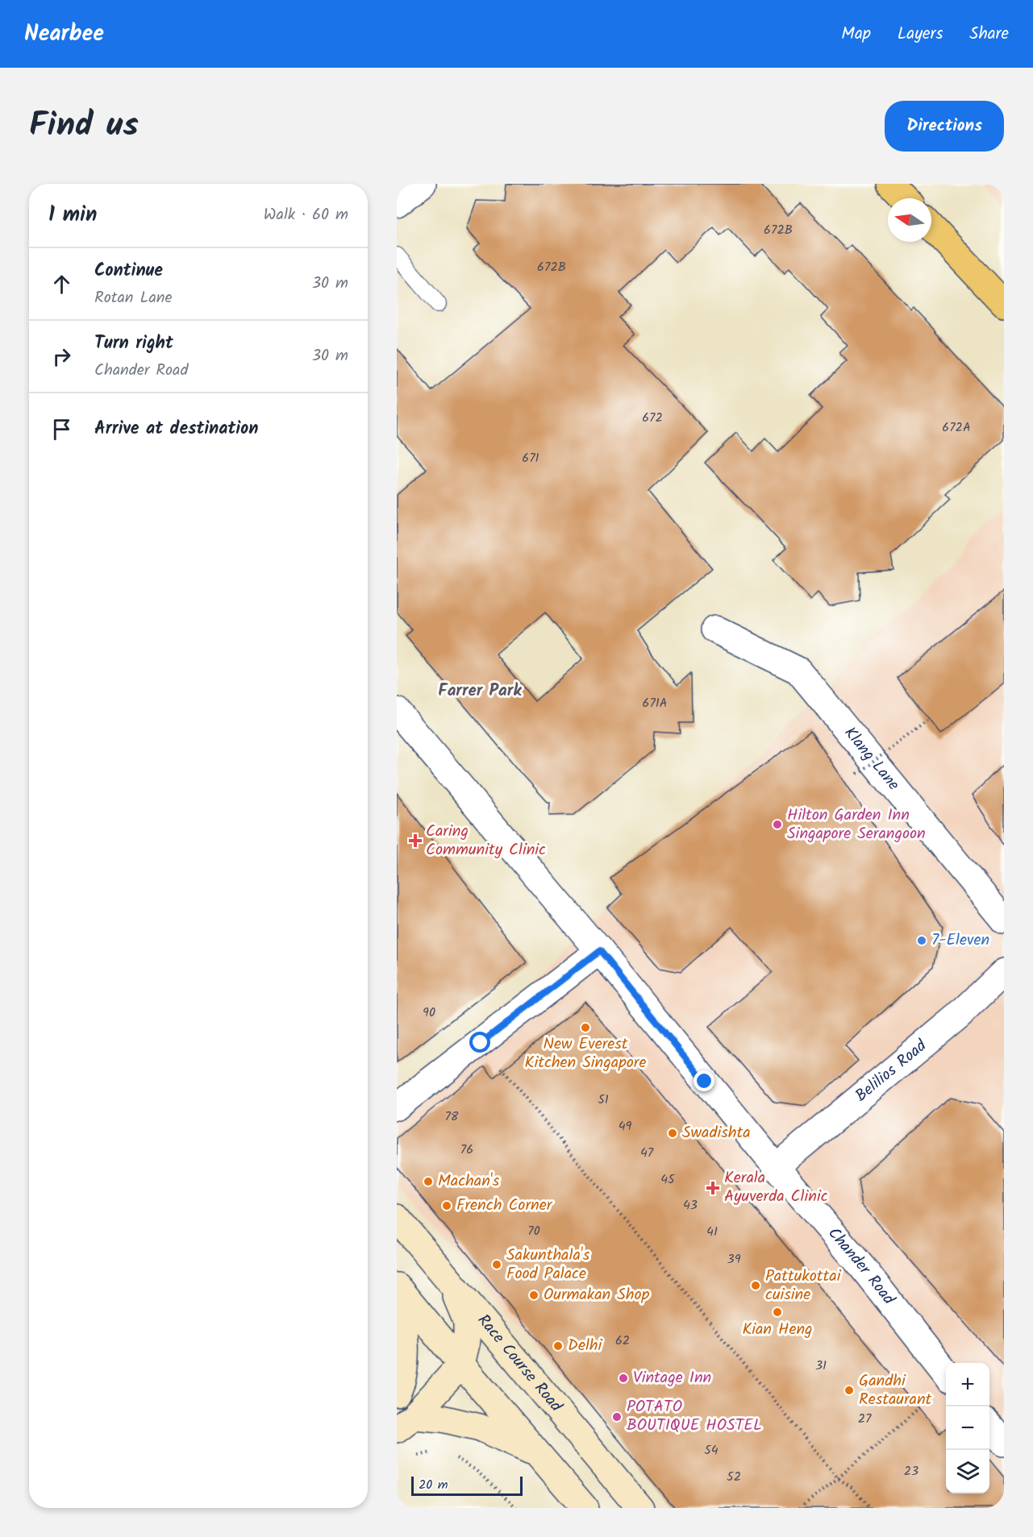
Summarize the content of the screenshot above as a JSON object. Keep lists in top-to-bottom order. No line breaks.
{"streets":{"street":["Klang Lane","Belilios Road","Chander Road","Race Course Road"]},"crossings":[["Belilios Road","Chander Road"]],"districts":["Farrer Park"],"places":{"other":["Hilton Garden Inn Singapore Serangoon","7-Eleven","New Everest Kitchen Singapore","Swadishta","Machan's","French Corner","Sakunthala's Food Palace","Pattukottai cuisine","Ourmakan Shop","Kian Heng","Delhi","Vintage Inn","Gandhi Restaurant","POTATO BOUTIQUE HOSTEL"],"health":["Caring Community Clinic","Kerala Ayuverda Clinic"]},"house_numbers":["672B","672B","672","672A","671","671A","90","51","78","49","76","47","45","43","70","41","39","62","31","27","54","23","52"],"scale_bar":"20 m","north":"left","page":{"header":"Nearbee","nav":["Map","Layers","Share"],"title":"Find us","buttons":"Directions","heading":["1 min","Walk · 60 m"],"list":[["Continue","Rotan Lane","30 m"],["Turn right","Chander Road","30 m"],"Arrive at destination"],"map_buttons":["+","−"],"scale":"20 m"}}
